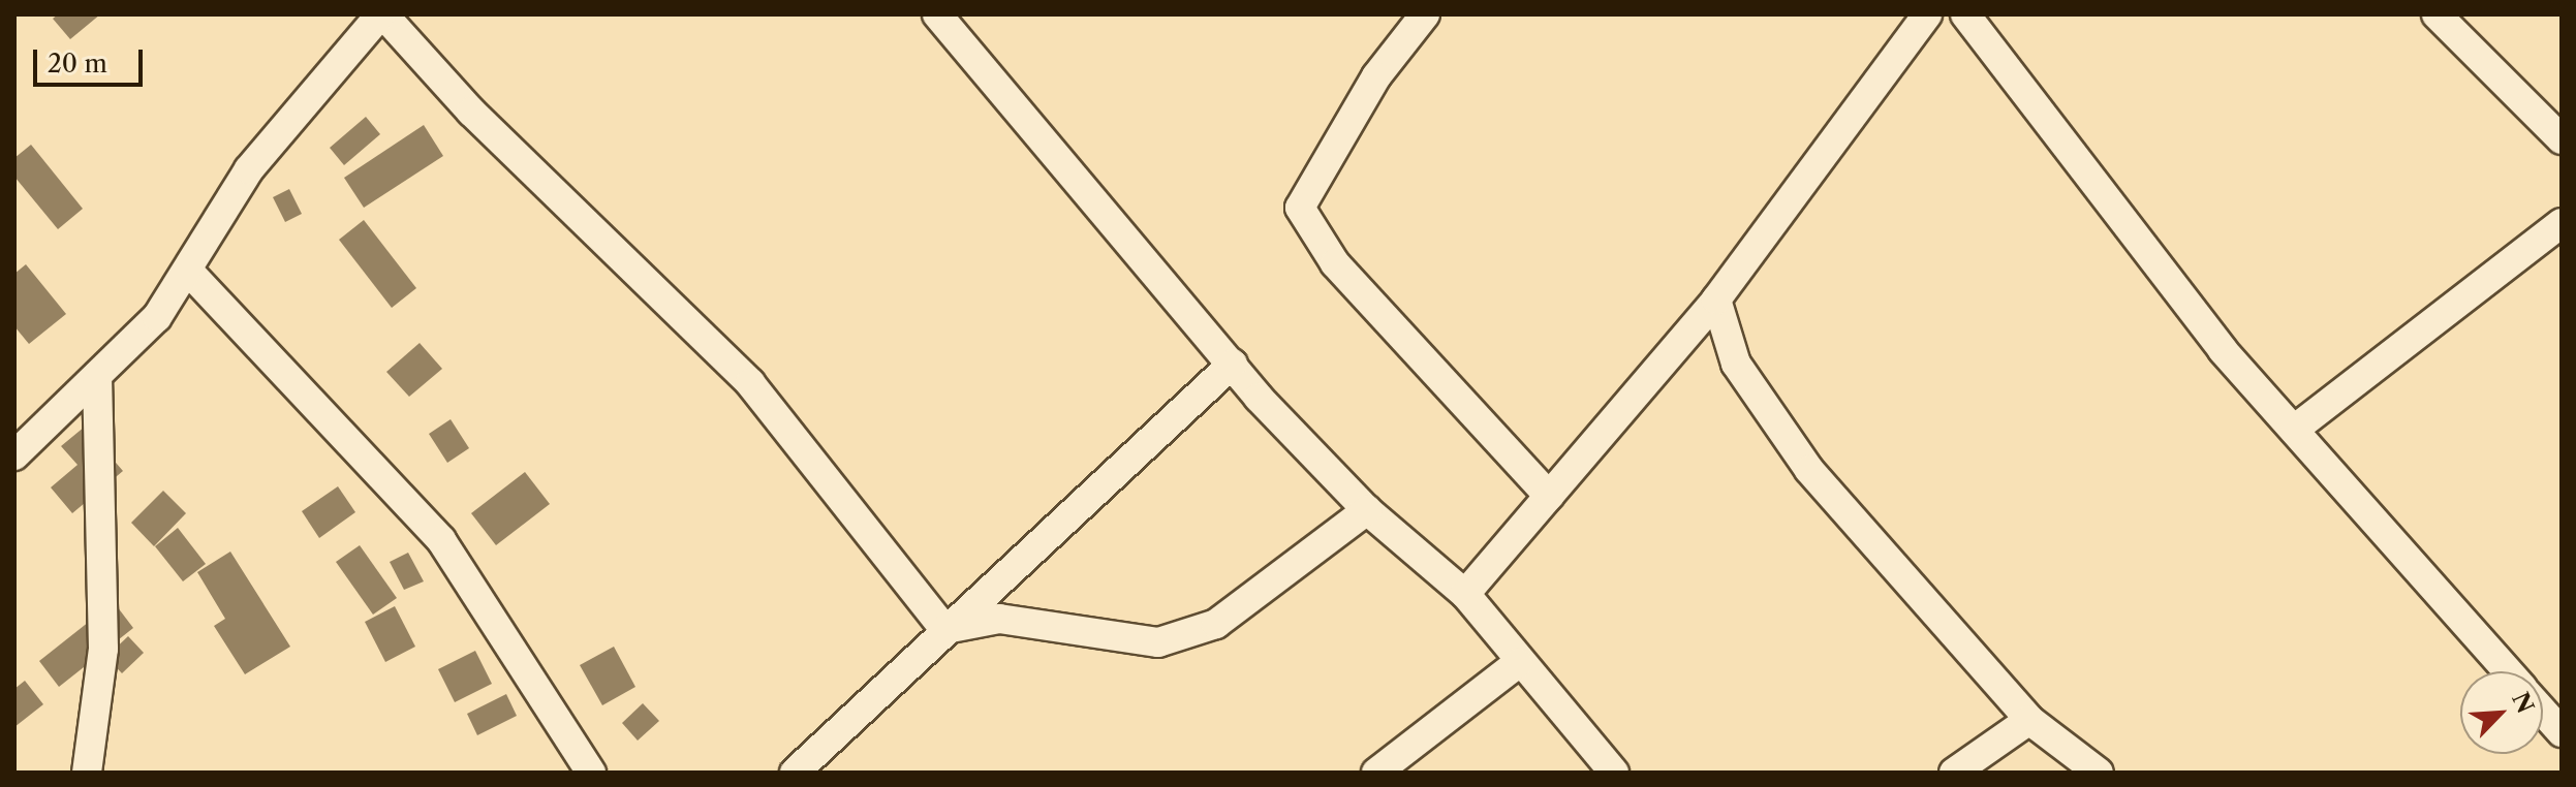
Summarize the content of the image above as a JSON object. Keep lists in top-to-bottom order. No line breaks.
{"scale_bar":"20 m","north":"top right"}
